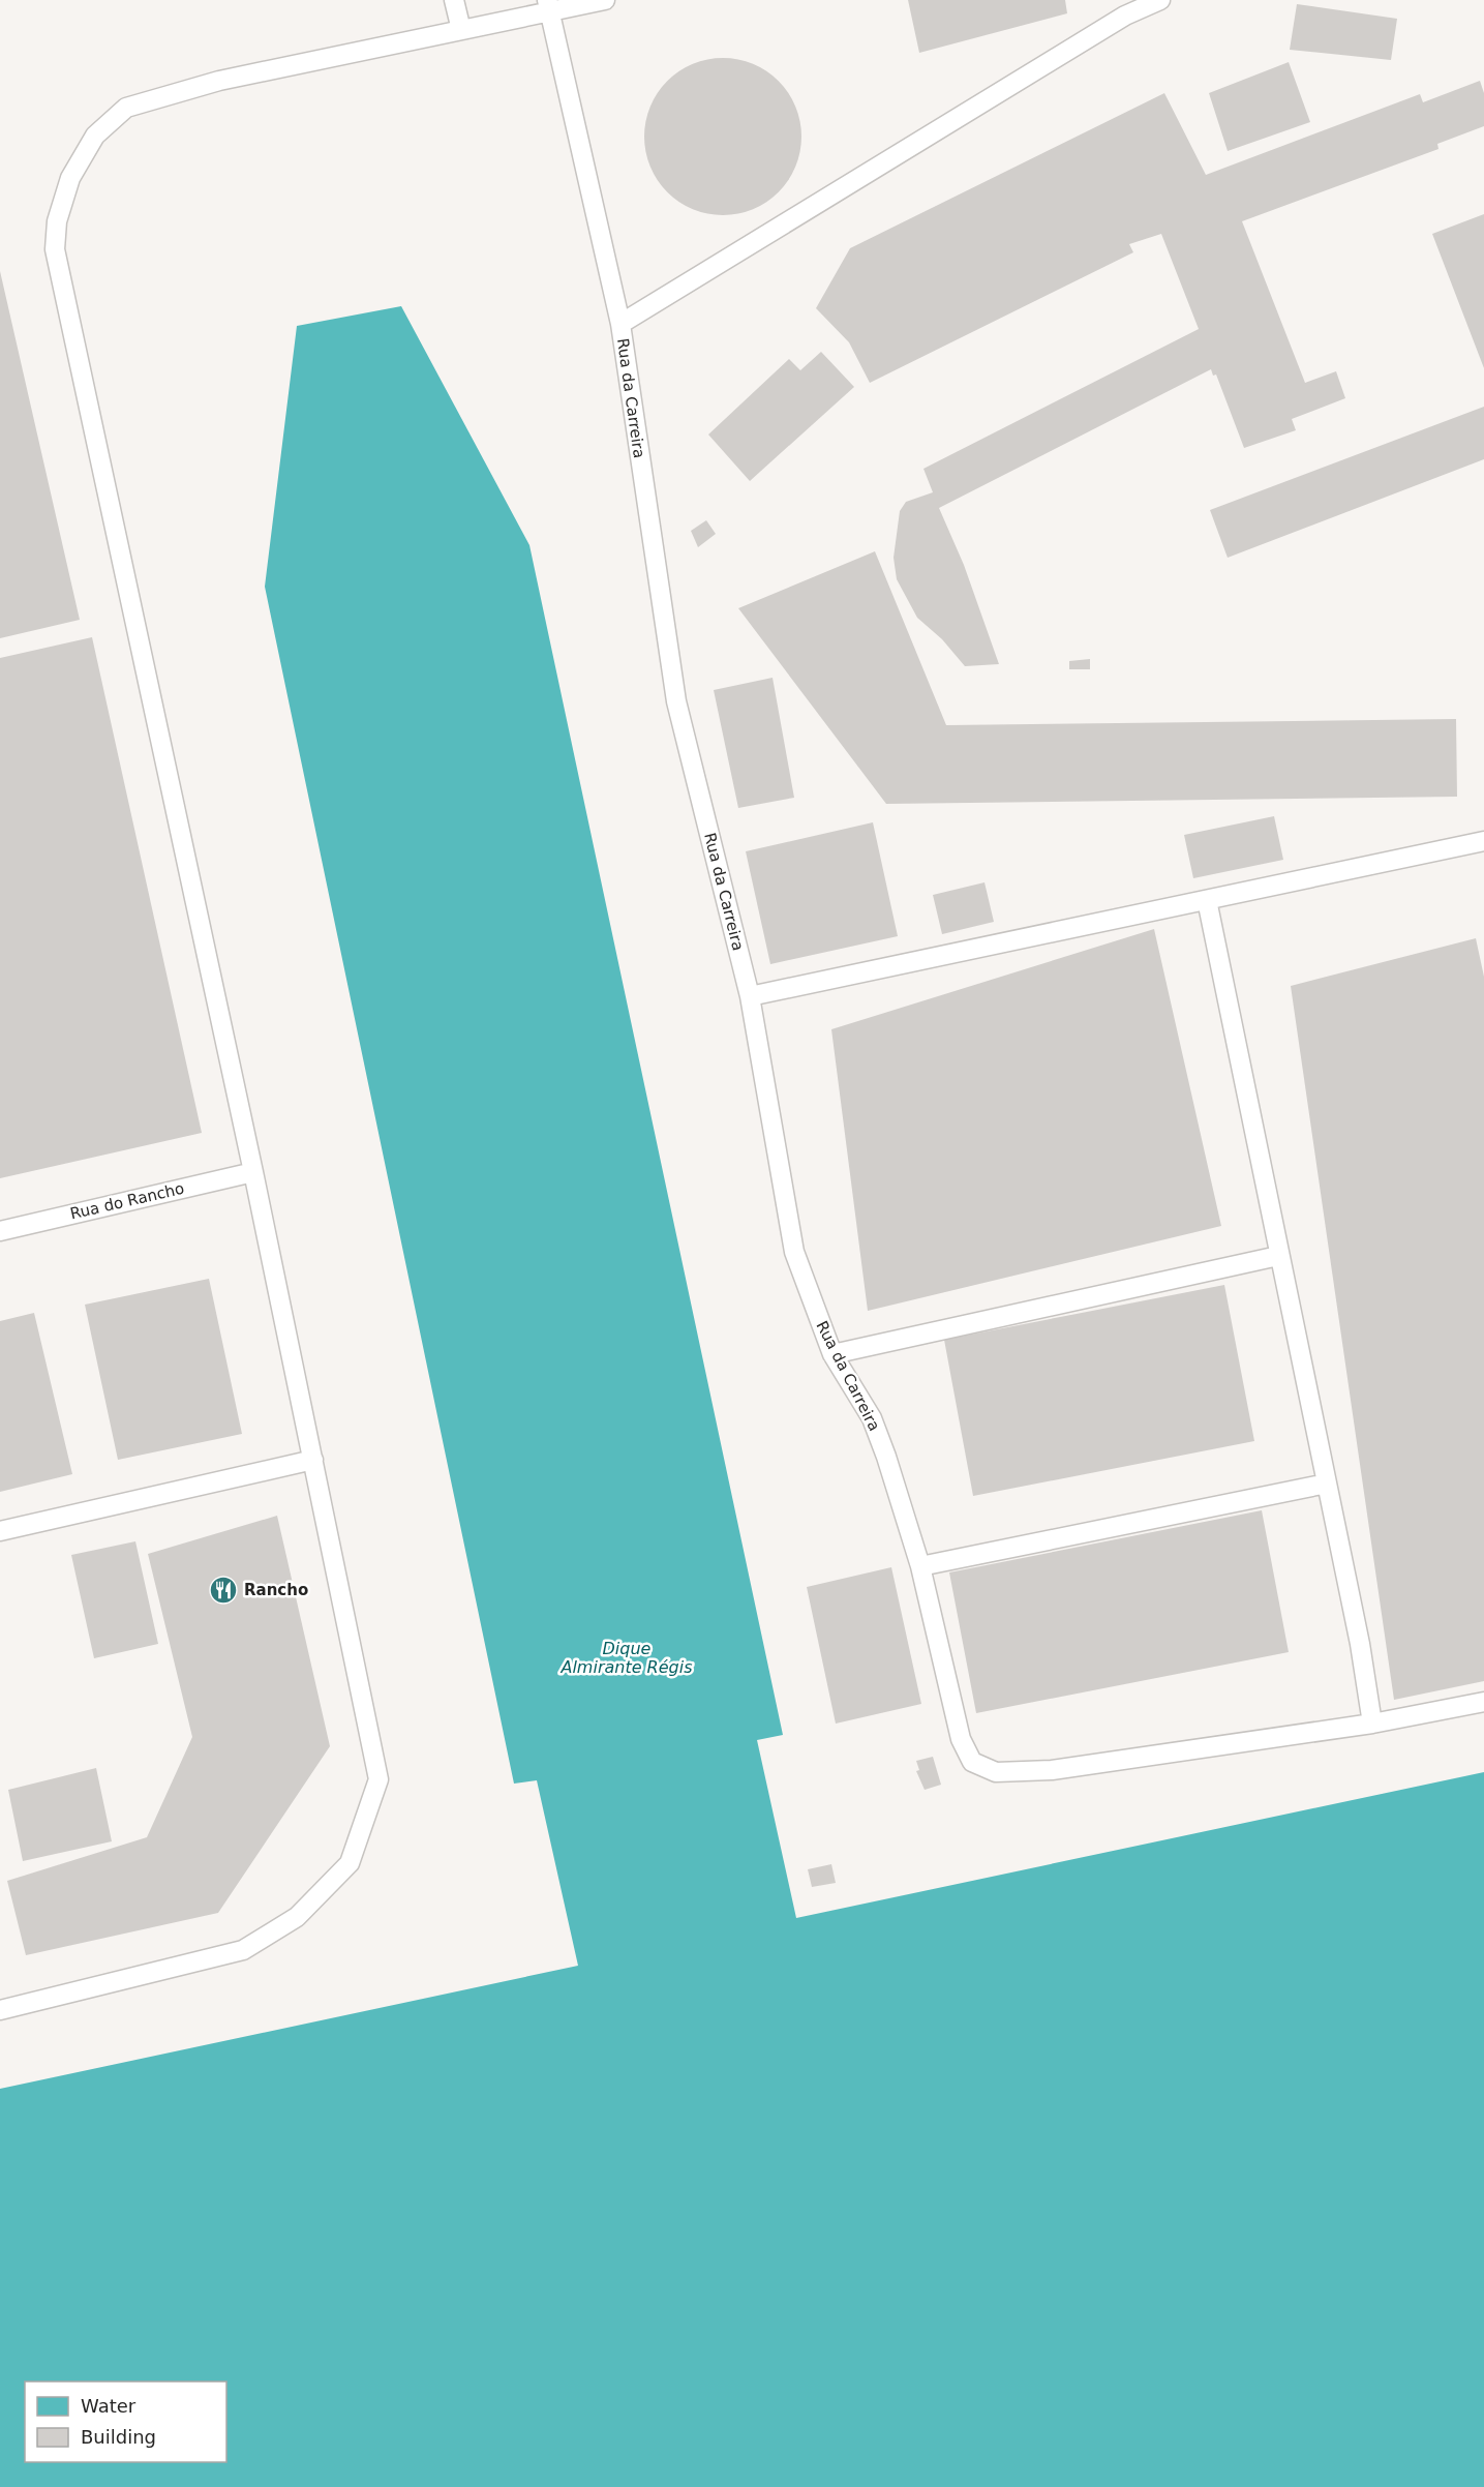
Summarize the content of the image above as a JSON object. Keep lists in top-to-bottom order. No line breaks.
{"streets":{"lane":["Rua da Carreira","Rua do Rancho"]},"water":["Dique Almirante Régis"],"places":{"restaurant":["Rancho"]},"legend":["Water","Building"]}
